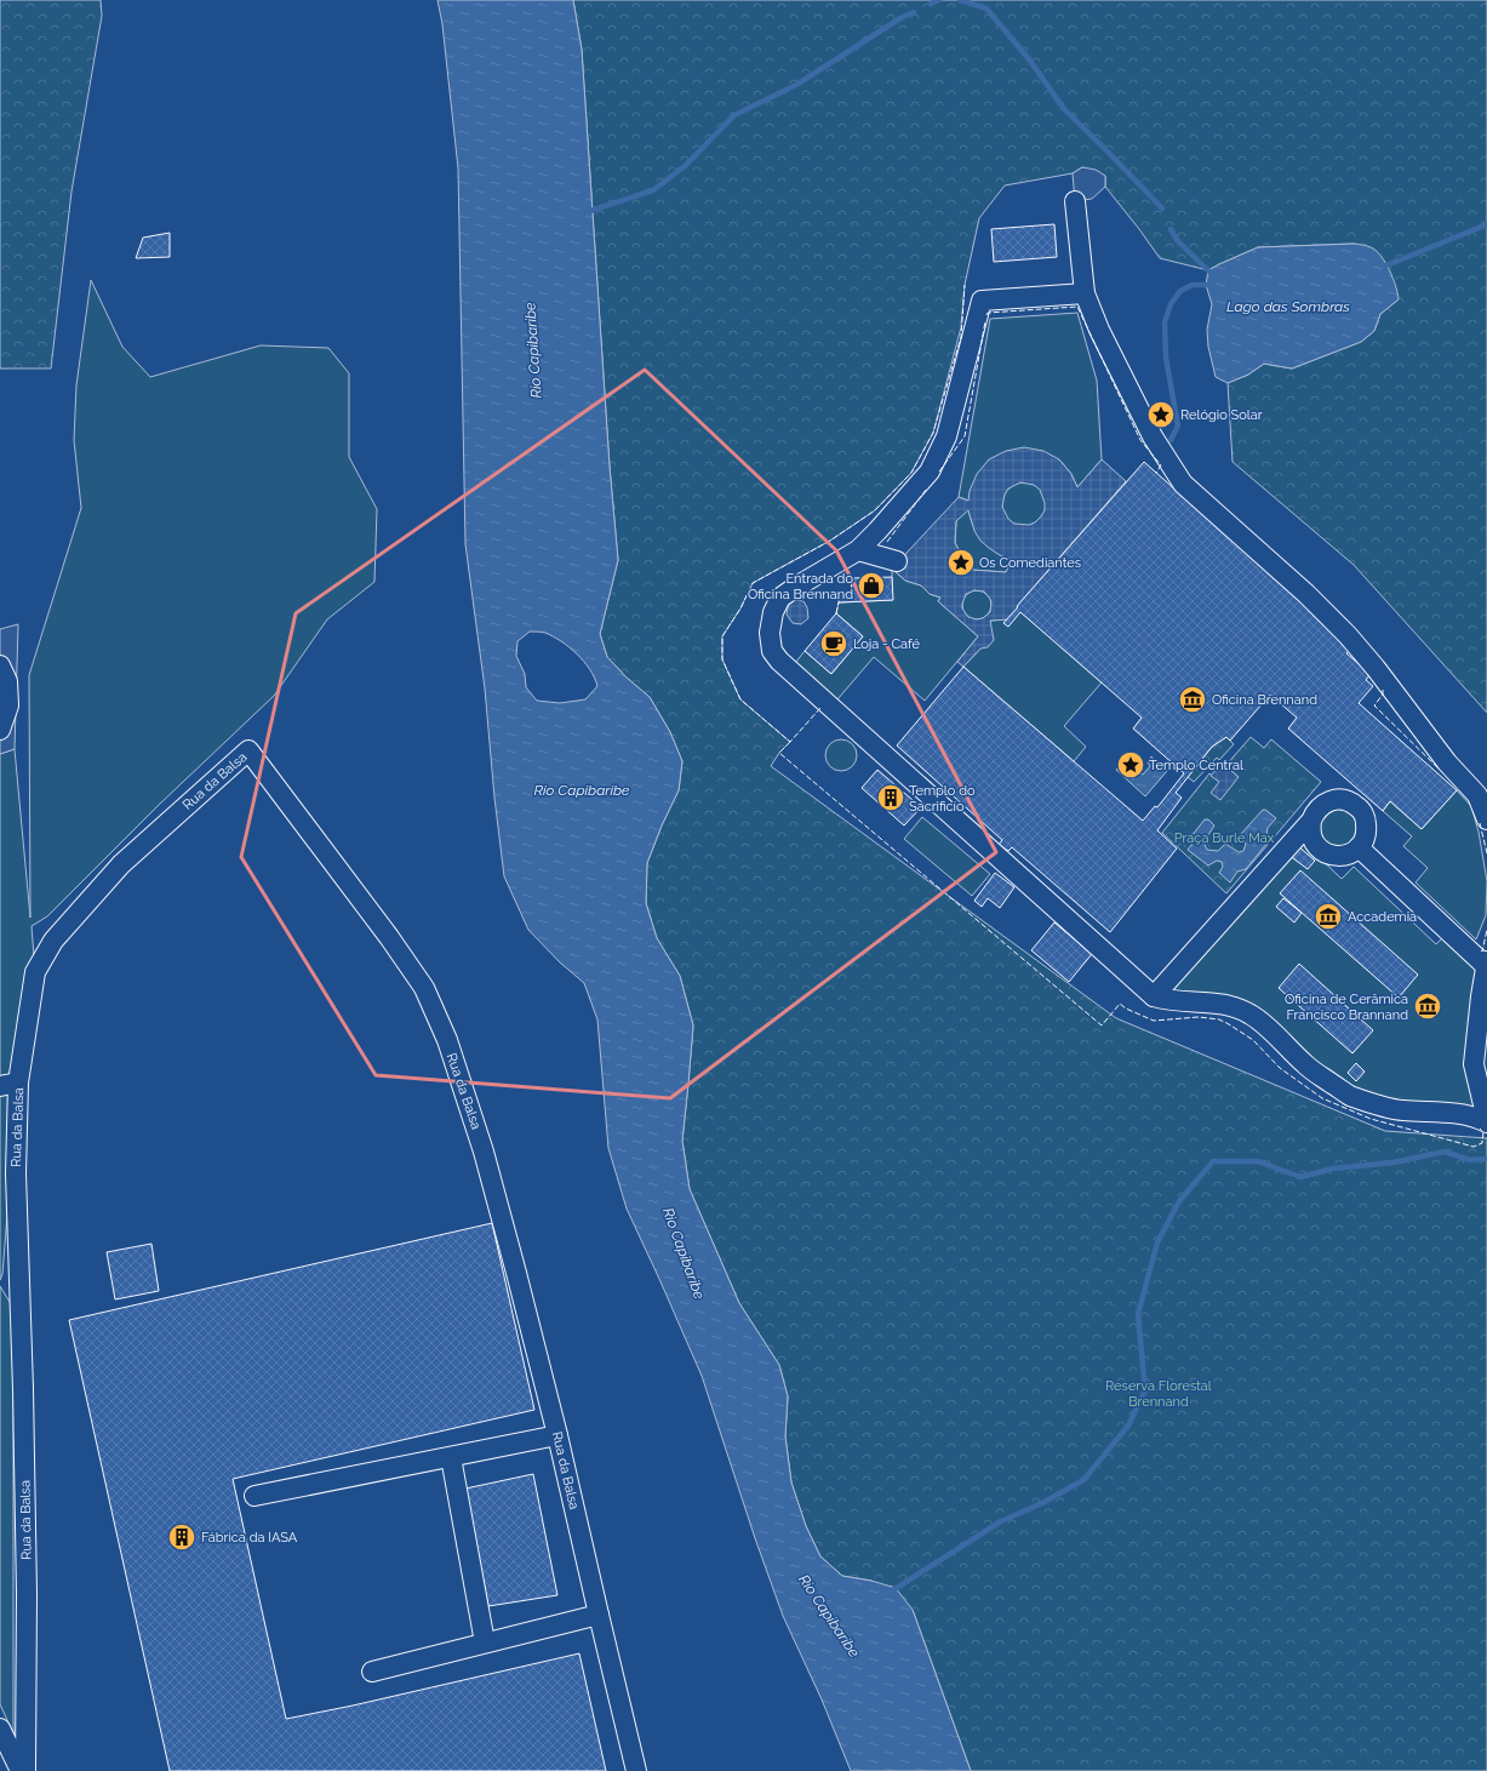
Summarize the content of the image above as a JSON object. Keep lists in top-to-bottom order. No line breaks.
{"streets":{"street":["Rua da Balsa"]},"water":["Lago das Sombras","Rio Capibaribe"],"parks":["Praça Burle Max","Reserva Florestal Brennand"],"places":{"place":["Relógio Solar","Os Comediantes","Templo Central"],"shop":["Entrada do Oficina Brennand"],"cafe":["Loja - Café"],"museum":["Oficina Brennand","Accademia","Oficina de Cerâmica Francisco Brannand"],"building":["Templo do Sacrificío","Fábrica da IASA"]}}
